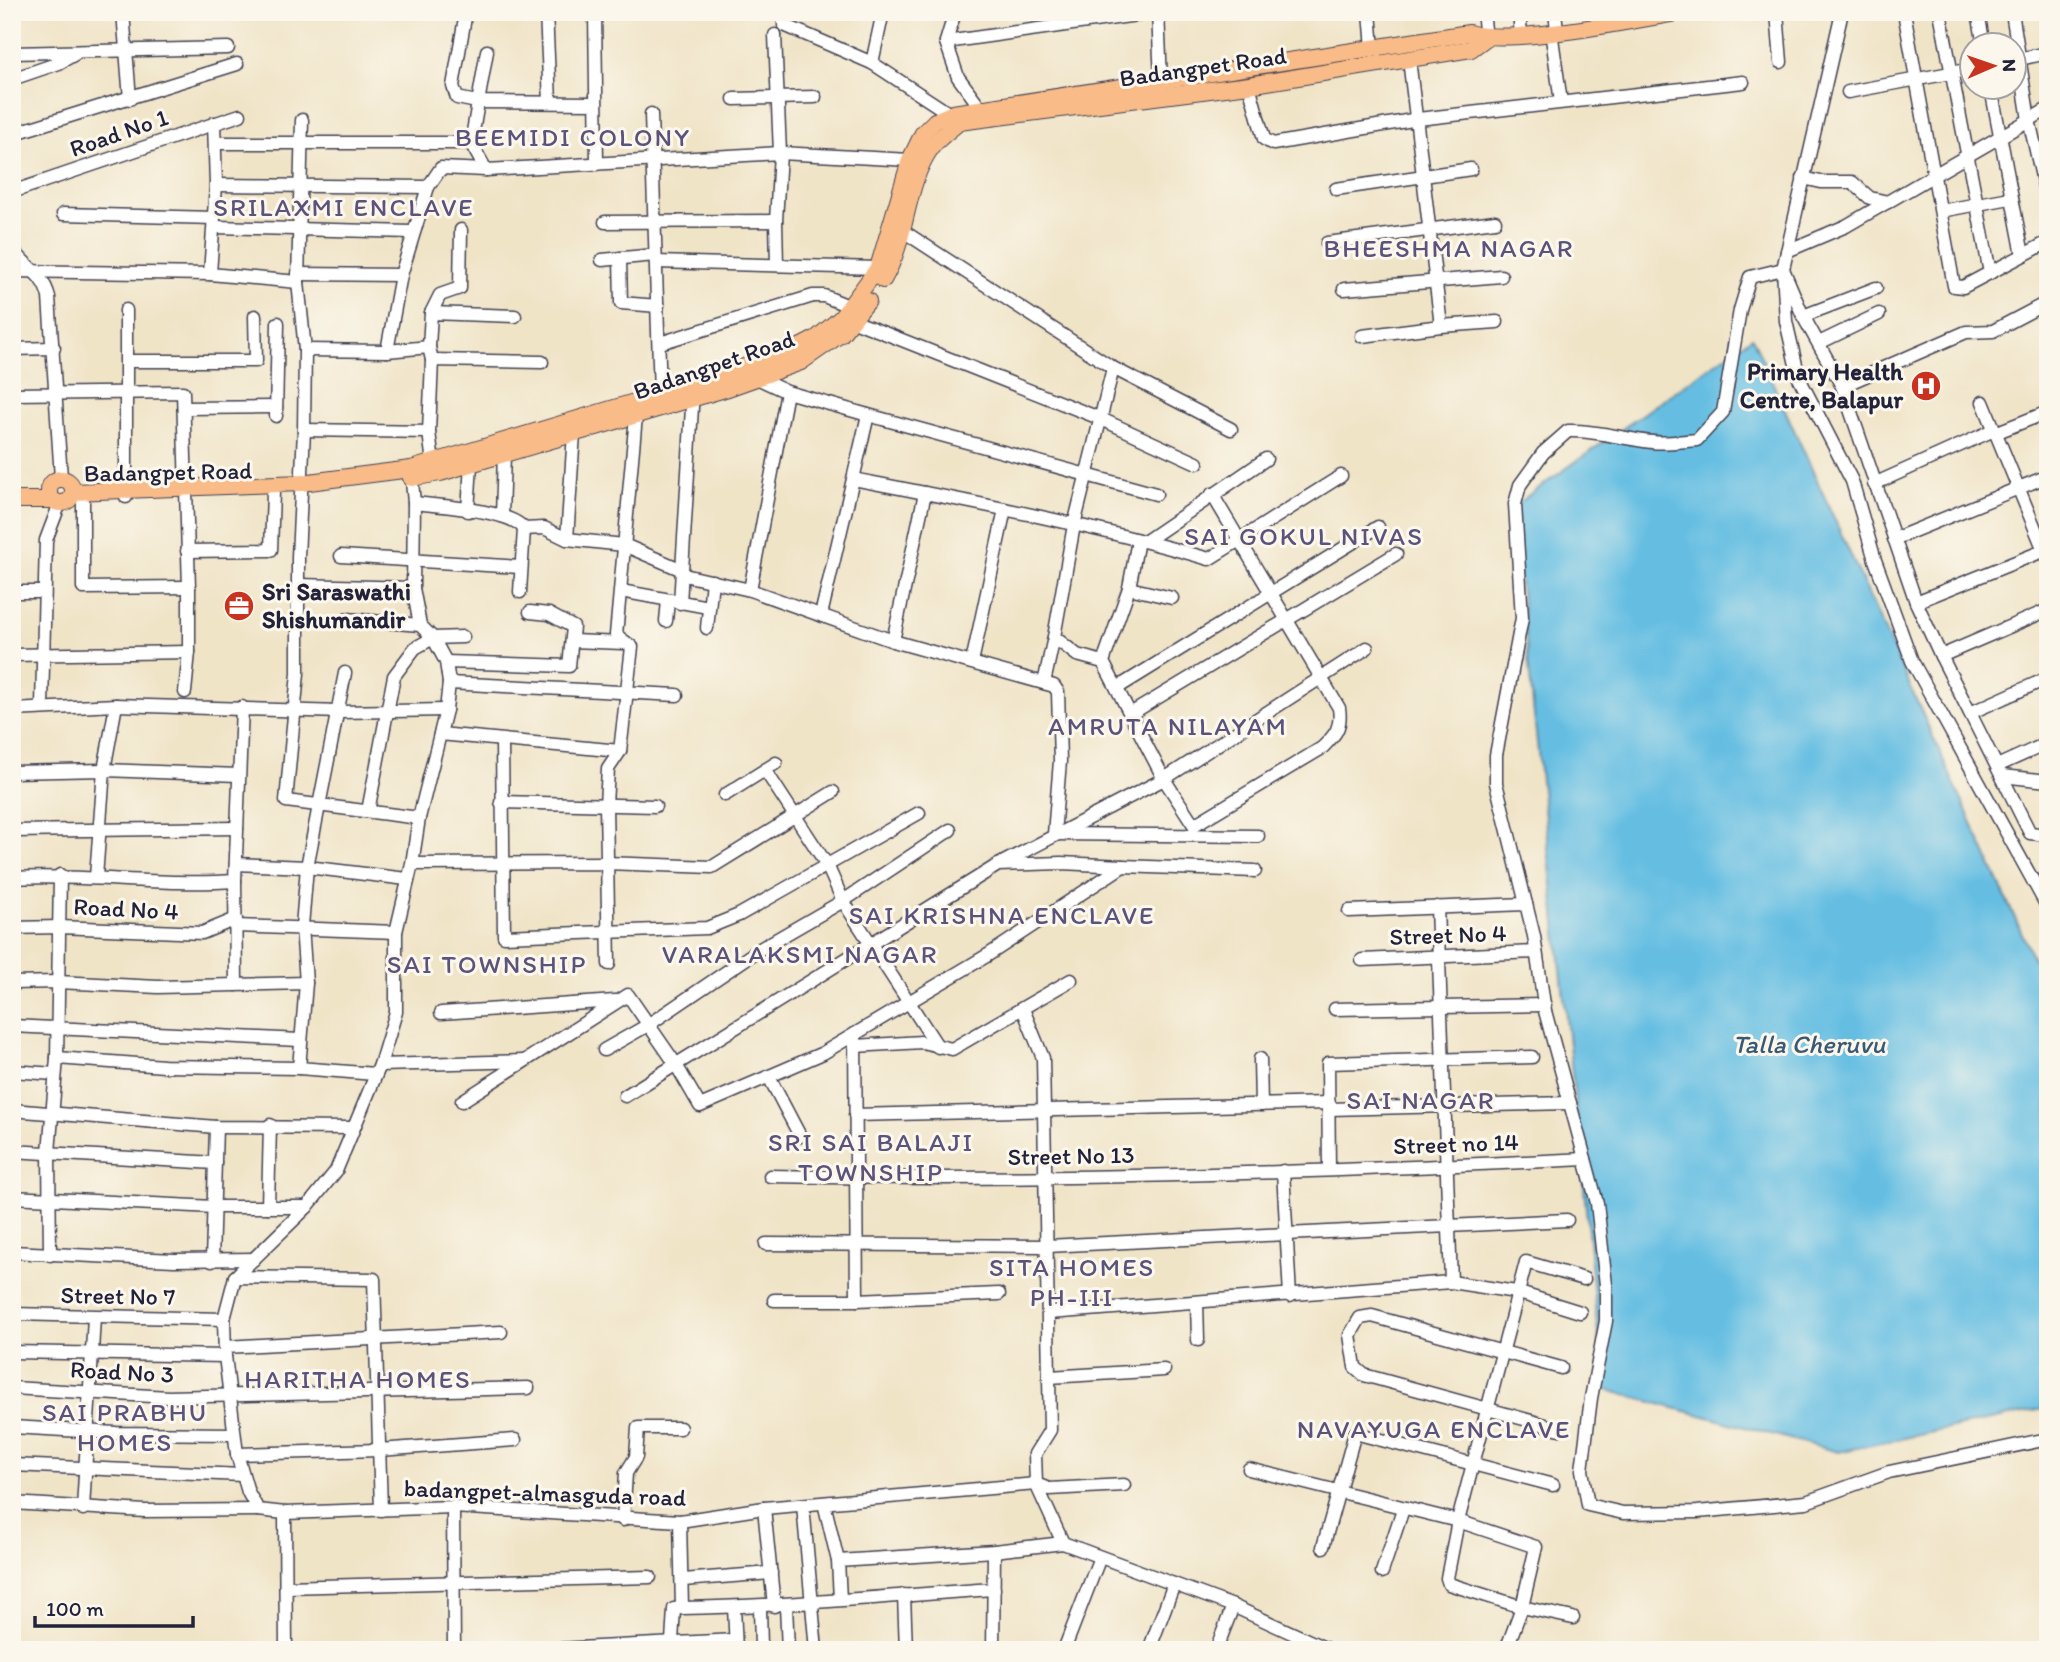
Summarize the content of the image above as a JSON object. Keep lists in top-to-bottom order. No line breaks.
{"streets":{"main road":["Badangpet Road"],"street":["Road No 1","Road No 4","Street No 4","Street no 14","Street No 13","Street No 7","Road No 3","badangpet-almasguda road"]},"crossings":[["Street no 14","Street No 13"]],"districts":["BEEMIDI COLONY","SRILAXMI ENCLAVE","BHEESHMA NAGAR","SAI GOKUL NIVAS","AMRUTA NILAYAM","SAI KRISHNA ENCLAVE","VARALAKSMI NAGAR","SAI TOWNSHIP","SAI NAGAR","SRI SAI BALAJI TOWNSHIP","SITA HOMES PH-III","HARITHA HOMES","SAI PRABHU HOMES","NAVAYUGA ENCLAVE"],"water":["Talla Cheruvu"],"places":{"hospital":["Primary Health Centre, Balapur"],"office":["Sri Saraswathi Shishumandir"]},"scale_bar":"100 m","north":"right"}
